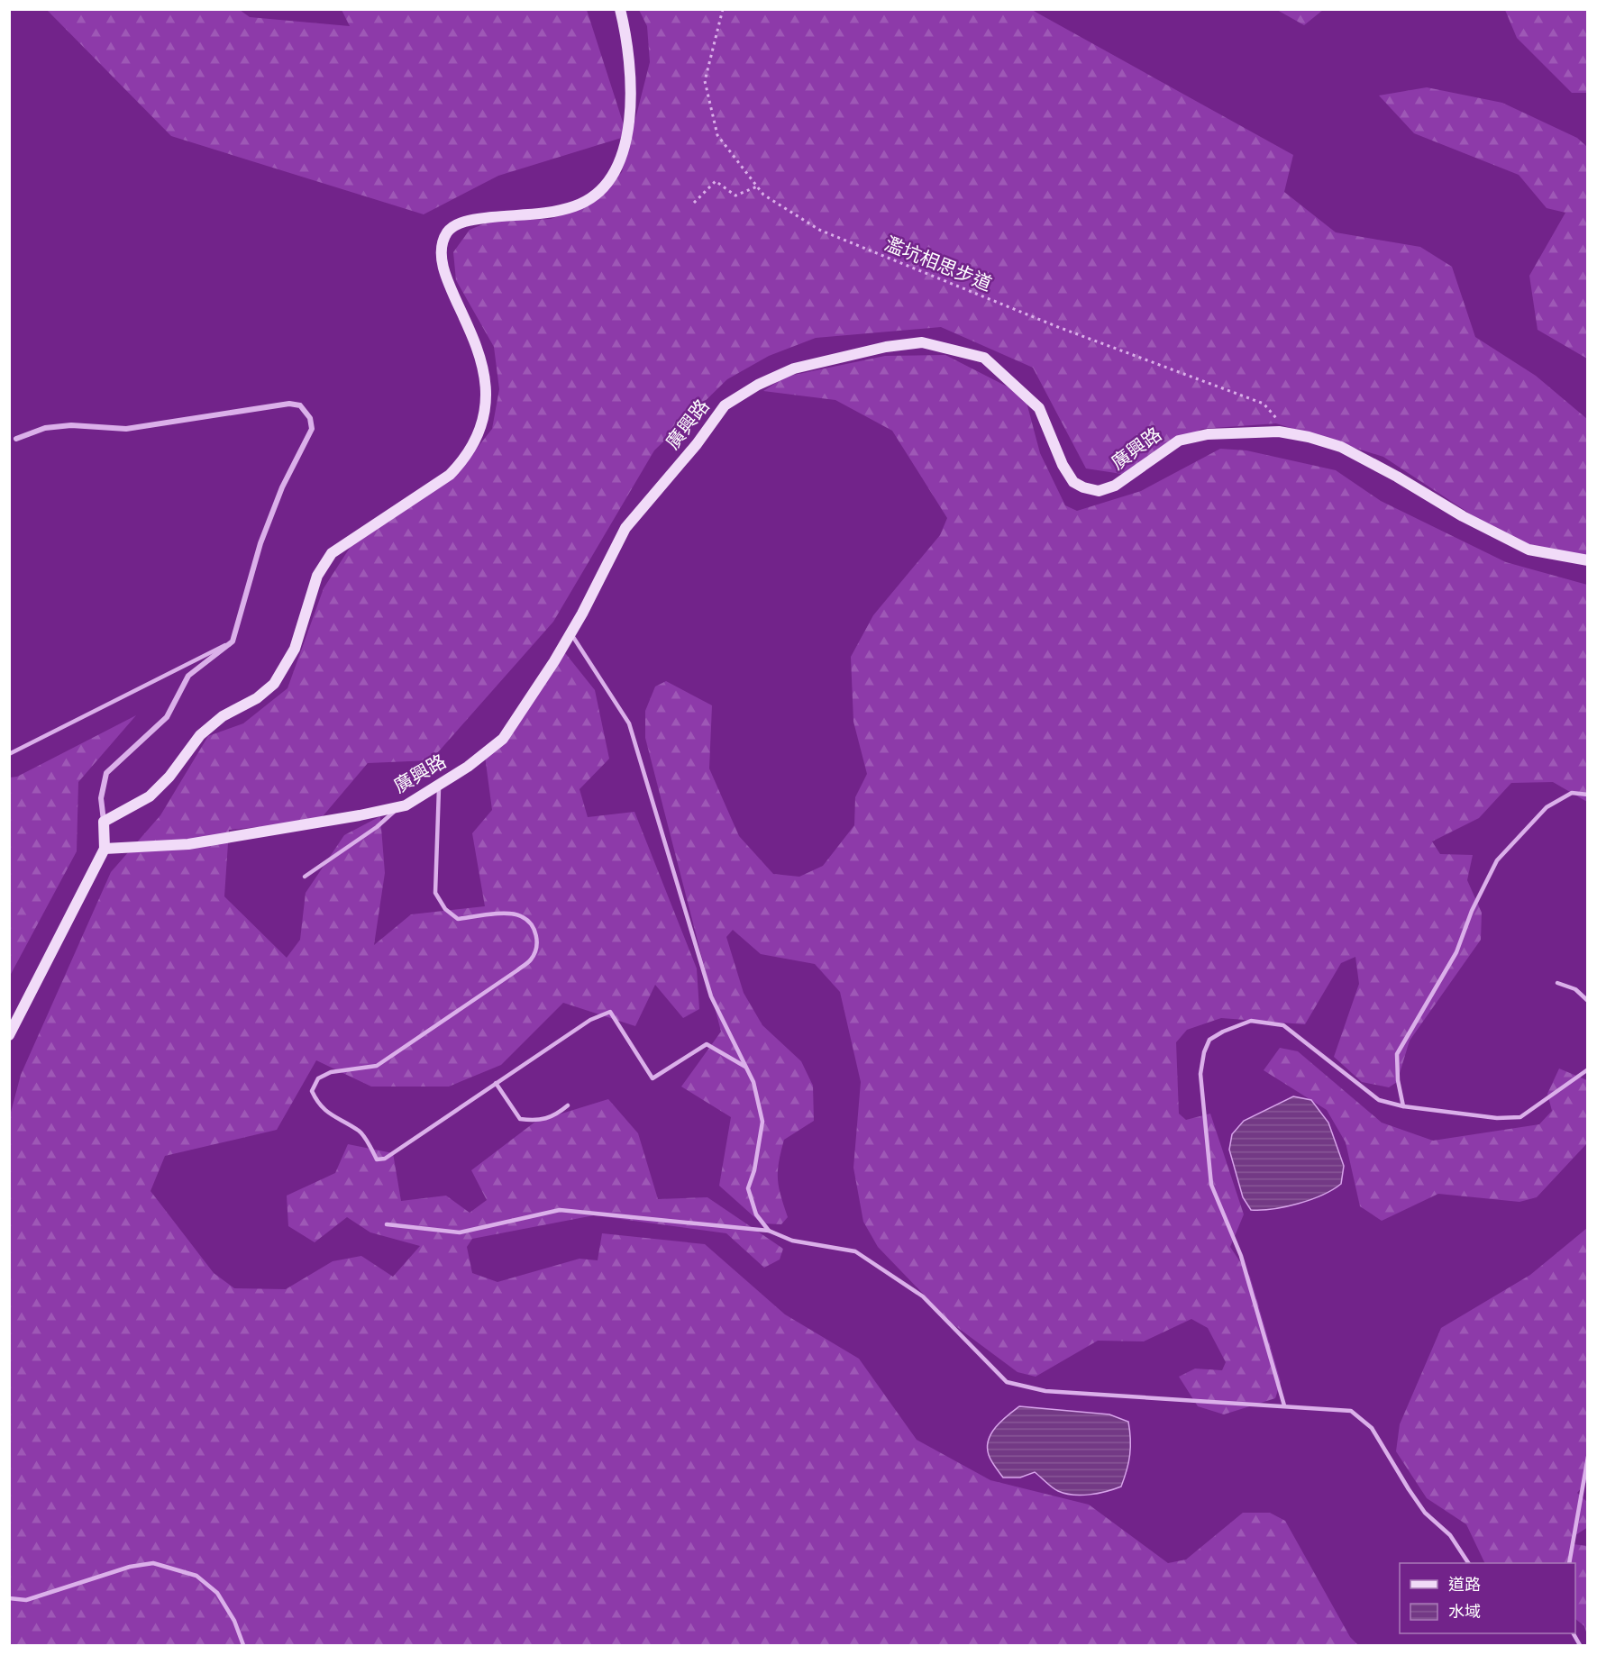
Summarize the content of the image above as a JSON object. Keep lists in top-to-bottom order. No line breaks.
{"streets":{"street":["廣興路"],"path":["濫坑相思步道"]},"crossings":[["濫坑相思步道","廣興路"]],"legend":["道路","水域"]}
